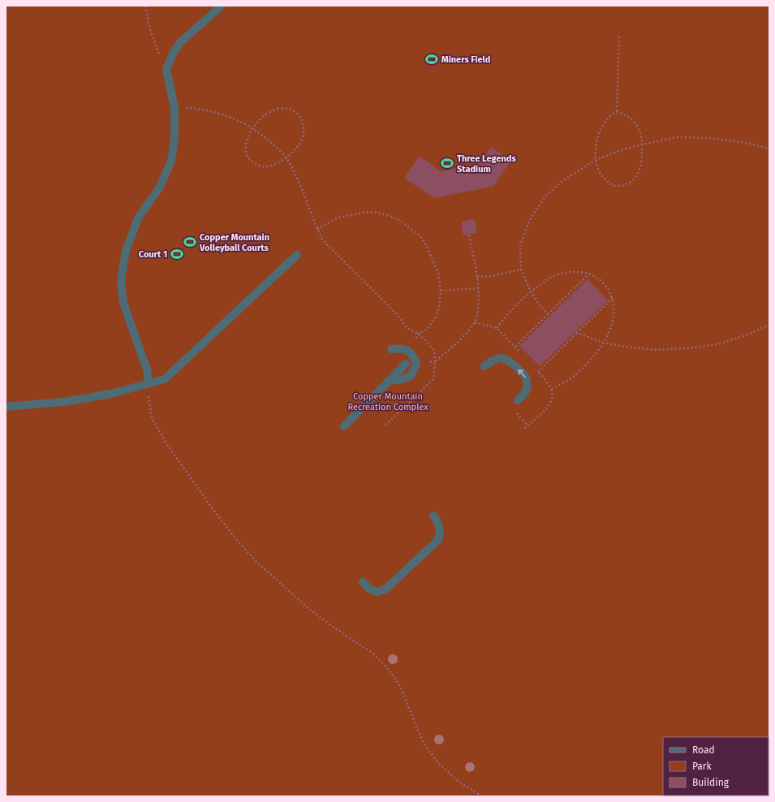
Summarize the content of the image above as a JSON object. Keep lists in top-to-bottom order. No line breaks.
{"parks":["Copper Mountain Recreation Complex"],"places":{"sports":["Miners Field","Three Legends Stadium","Copper Mountain Volleyball Courts","Court 1"]},"legend":["Road","Park","Building"]}
